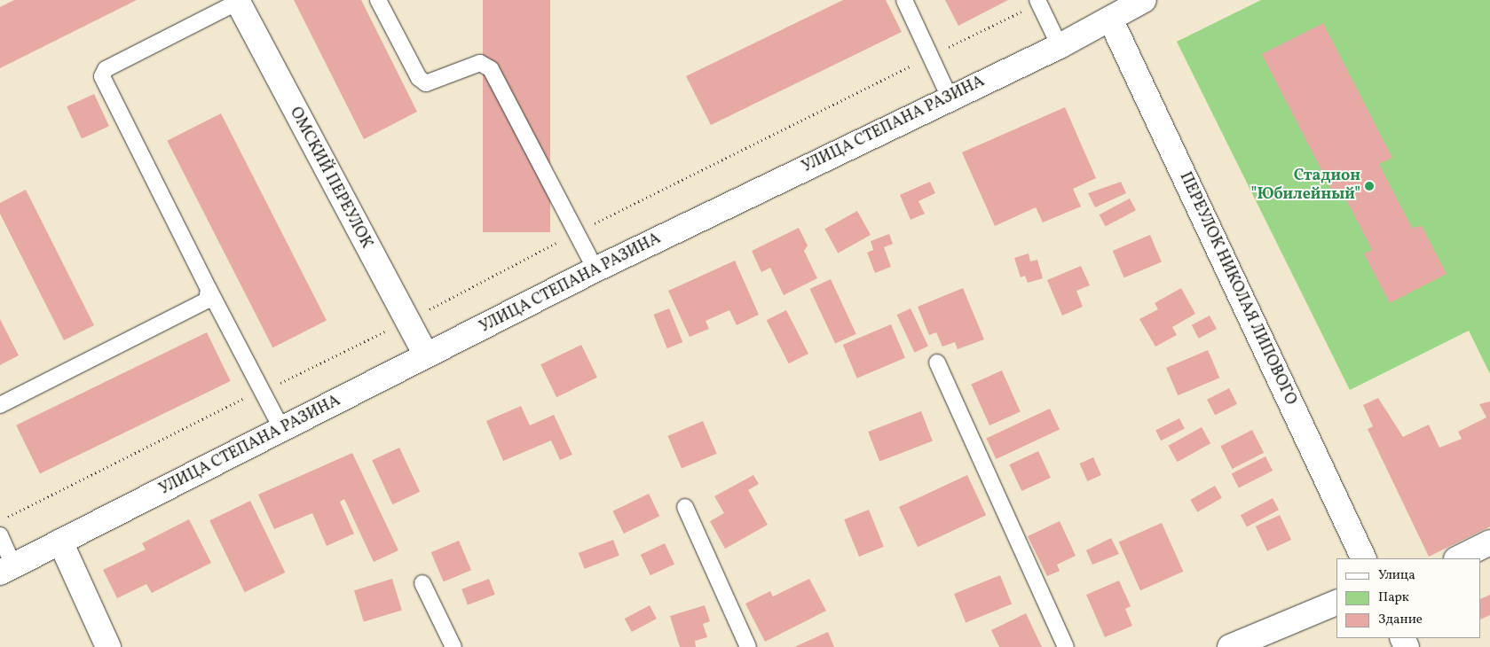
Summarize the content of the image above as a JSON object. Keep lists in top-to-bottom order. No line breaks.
{"streets":{"street":["УЛИЦА СТЕПАНА РАЗИНА","ОМСКИЙ ПЕРЕУЛОК","ПЕРЕУЛОК НИКОЛАЯ ЛИПОВОГО"]},"crossings":[["УЛИЦА СТЕПАНА РАЗИНА","ОМСКИЙ ПЕРЕУЛОК"],["УЛИЦА СТЕПАНА РАЗИНА","ПЕРЕУЛОК НИКОЛАЯ ЛИПОВОГО"]],"places":["Стадион \"Юбилейный\""],"legend":["Улица","Парк","Здание"]}
